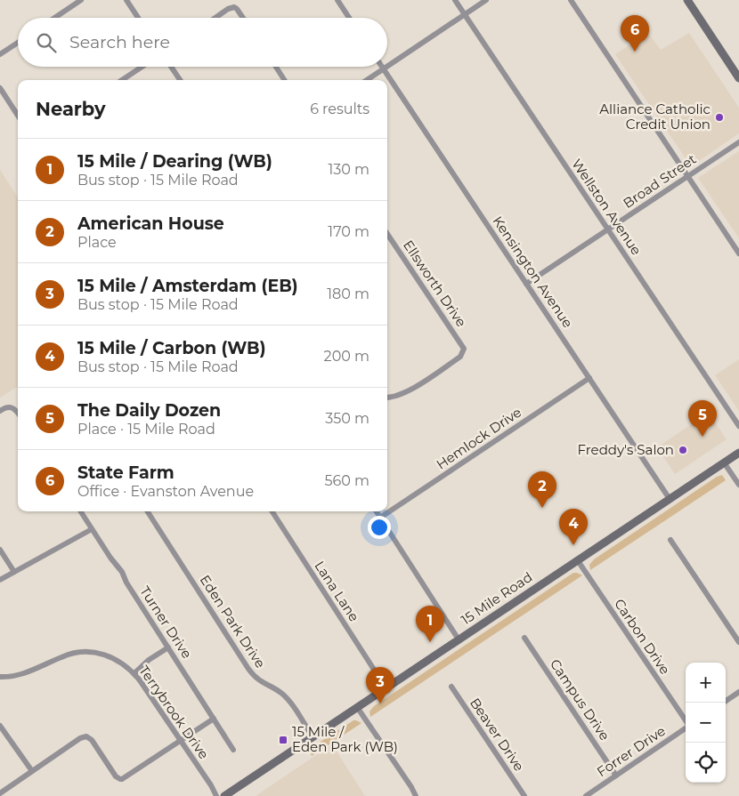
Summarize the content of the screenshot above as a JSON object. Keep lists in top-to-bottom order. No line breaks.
{"streets":{"main road":["15 Mile Road"],"street":["Broad Street","Wellston Avenue","Kensington Avenue","Ellsworth Drive","Hemlock Drive","Lana Lane","Eden Park Drive","Turner Drive","Carbon Drive","Campus Drive","Terrybrook Drive","Beaver Drive","Forrer Drive"]},"crossings":[["Broad Street","Wellston Avenue"],["Broad Street","Kensington Avenue"],["Kensington Avenue","Hemlock Drive"],["Kensington Avenue","15 Mile Road"],["Lana Lane","15 Mile Road"],["15 Mile Road","Eden Park Drive"],["15 Mile Road","Carbon Drive"],["Campus Drive","Forrer Drive"]],"places":{"other":["Alliance Catholic Credit Union","Freddy's Salon"],"transit":["15 Mile / Eden Park (WB)"]},"page":{"pins":["6","5","2","4","1","3"],"search":"Search here","heading":["Nearby","6 results"],"list":[{"mark":"1","name":"15 Mile / Dearing (WB)","note":"Bus stop · 15 Mile Road","value":"130 m"},{"mark":"2","name":"American House","note":"Place","value":"170 m"},{"mark":"3","name":"15 Mile / Amsterdam (EB)","note":"Bus stop · 15 Mile Road","value":"180 m"},{"mark":"4","name":"15 Mile / Carbon (WB)","note":"Bus stop · 15 Mile Road","value":"200 m"},{"mark":"5","name":"The Daily Dozen","note":"Place · 15 Mile Road","value":"350 m"},{"mark":"6","name":"State Farm","note":"Office · Evanston Avenue","value":"560 m"}],"map_buttons":["+","−"]}}
